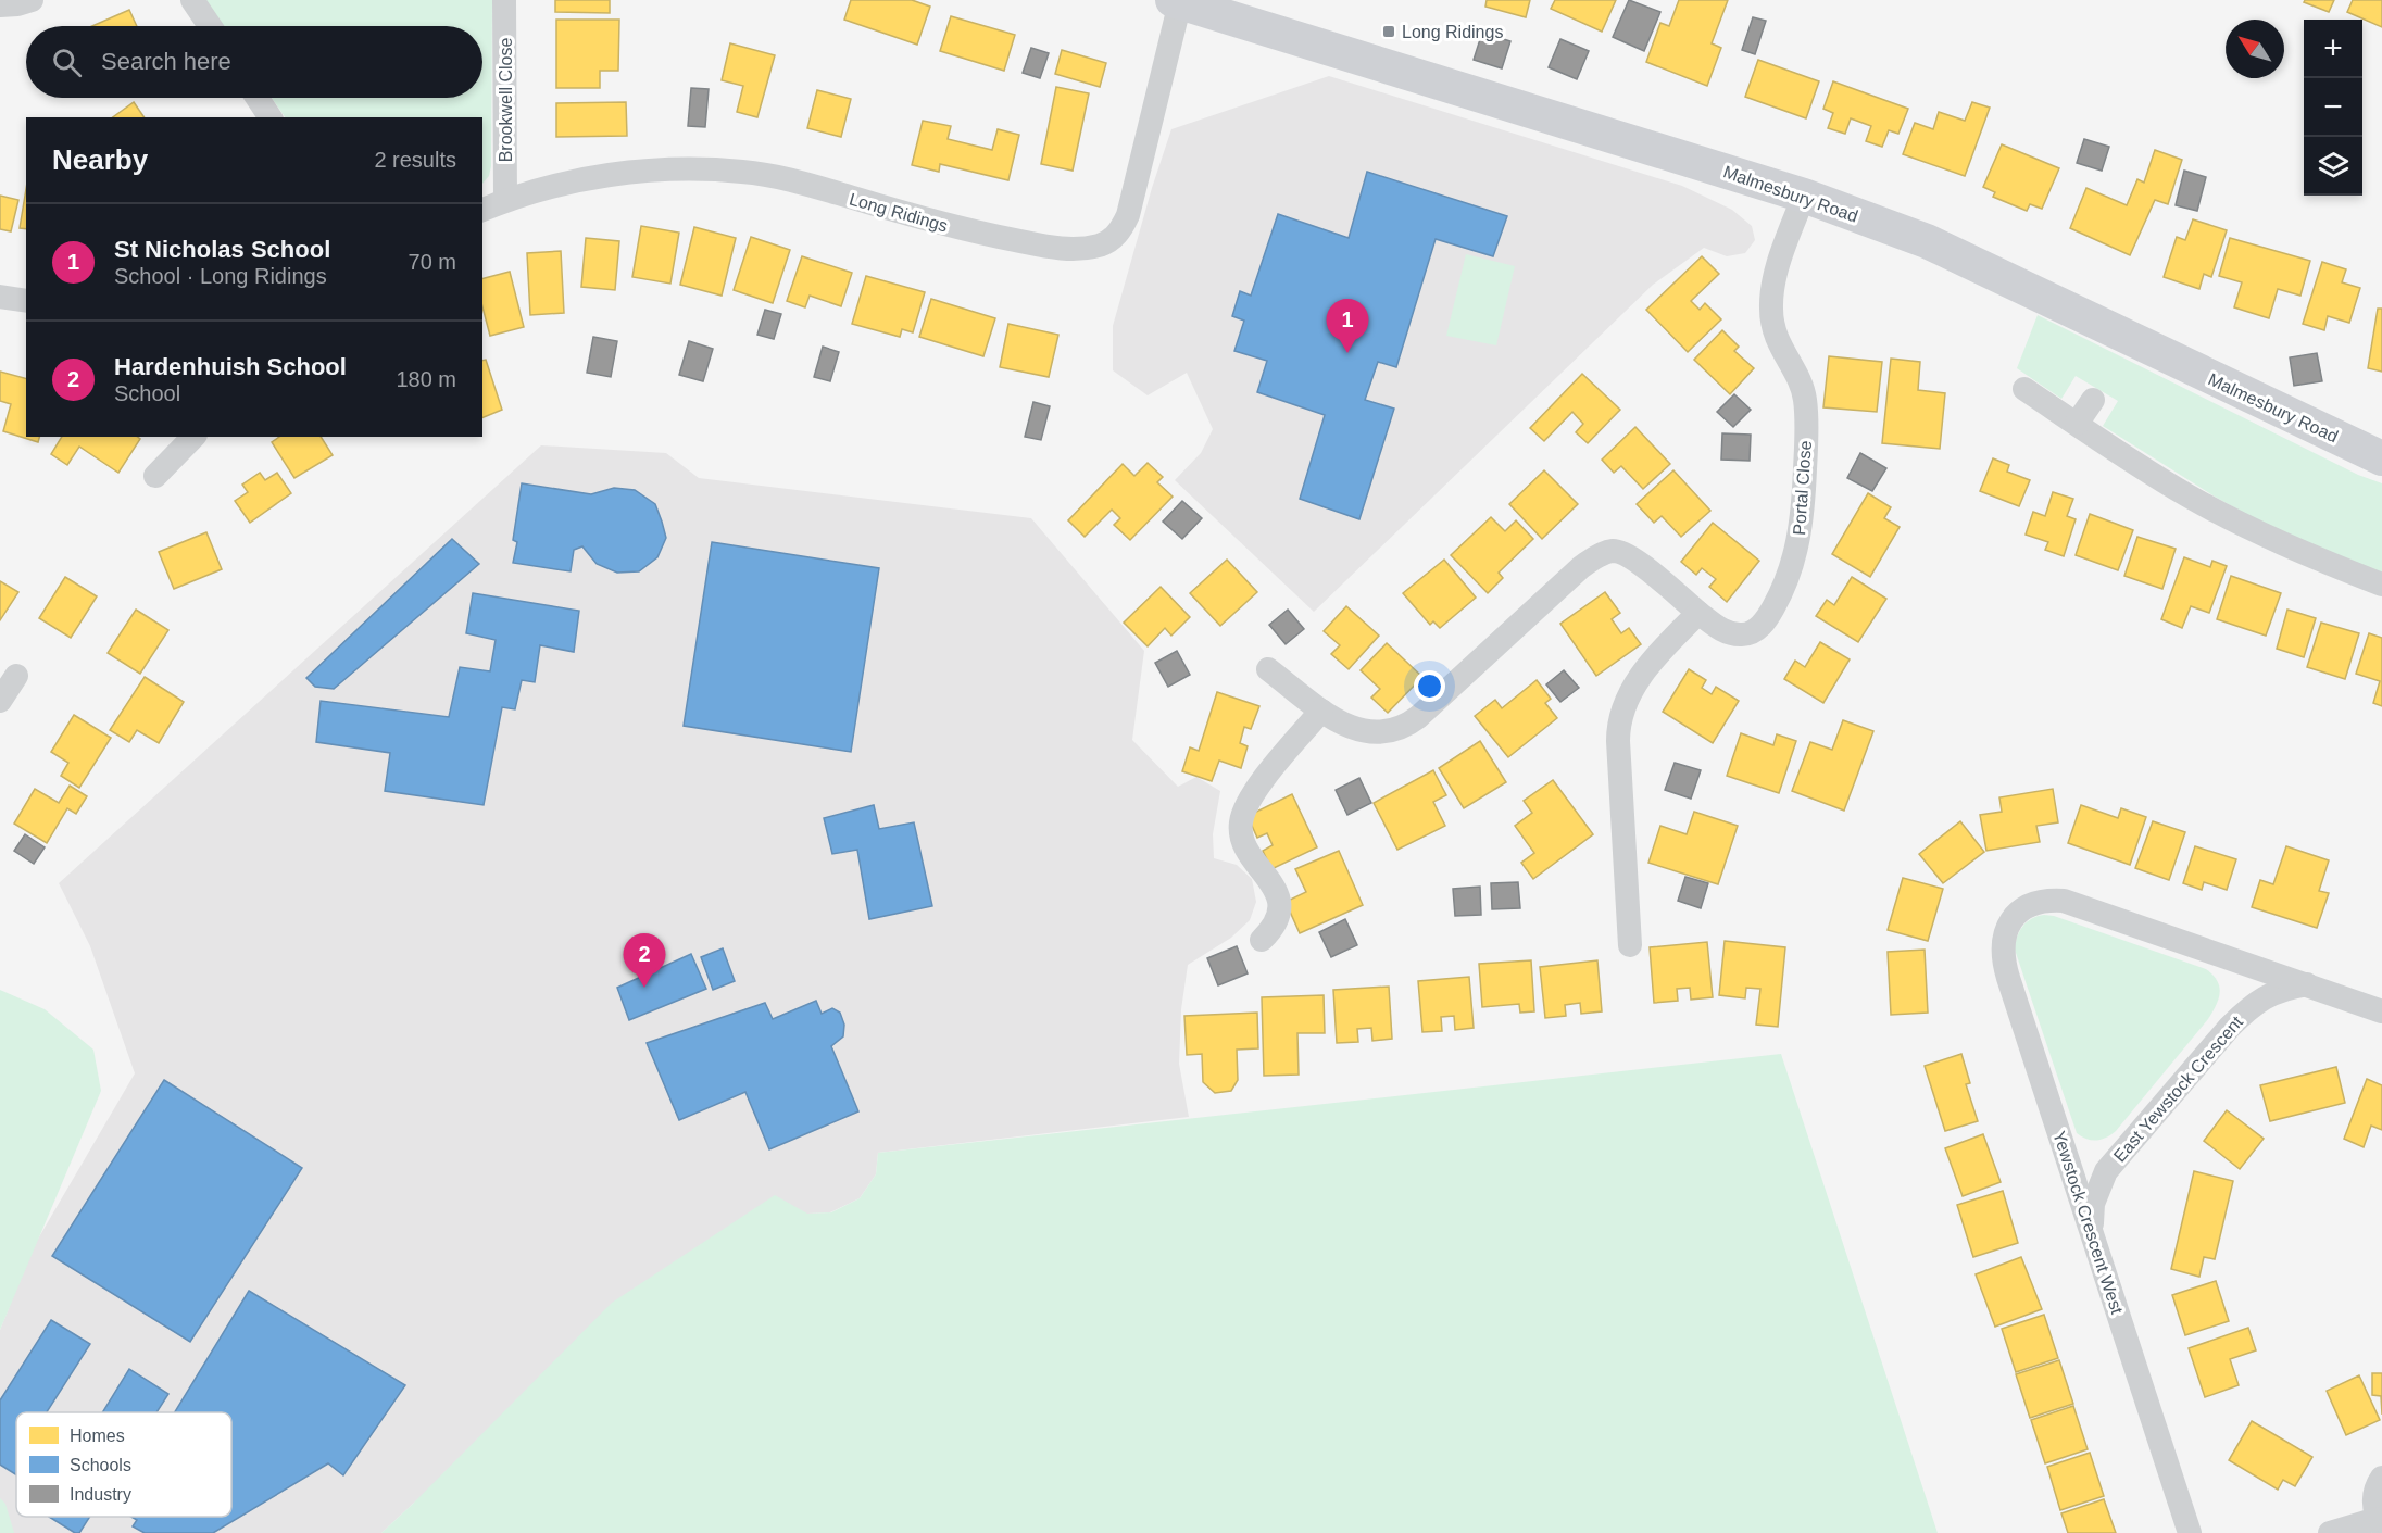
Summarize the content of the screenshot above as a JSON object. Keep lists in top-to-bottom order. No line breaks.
{"streets":{"main road":["Malmesbury Road"],"street":["Brookwell Close","Long Ridings","Portal Close","East Yewstock Crescent","Yewstock Crescent West"]},"crossings":[["Brookwell Close","Long Ridings"],["Malmesbury Road","Long Ridings"],["Malmesbury Road","Portal Close"],["East Yewstock Crescent","Yewstock Crescent West"]],"places":{"transit":["Long Ridings"]},"legend":["Homes","Schools","Industry"],"north":"top left","page":{"map_buttons":["+","−"],"search":"Search here","heading":["Nearby","2 results"],"list":[{"mark":"1","name":"St Nicholas School","note":"School · Long Ridings","value":"70 m"},{"mark":"2","name":"Hardenhuish School","note":"School","value":"180 m"}],"pins":["1","2"]}}
